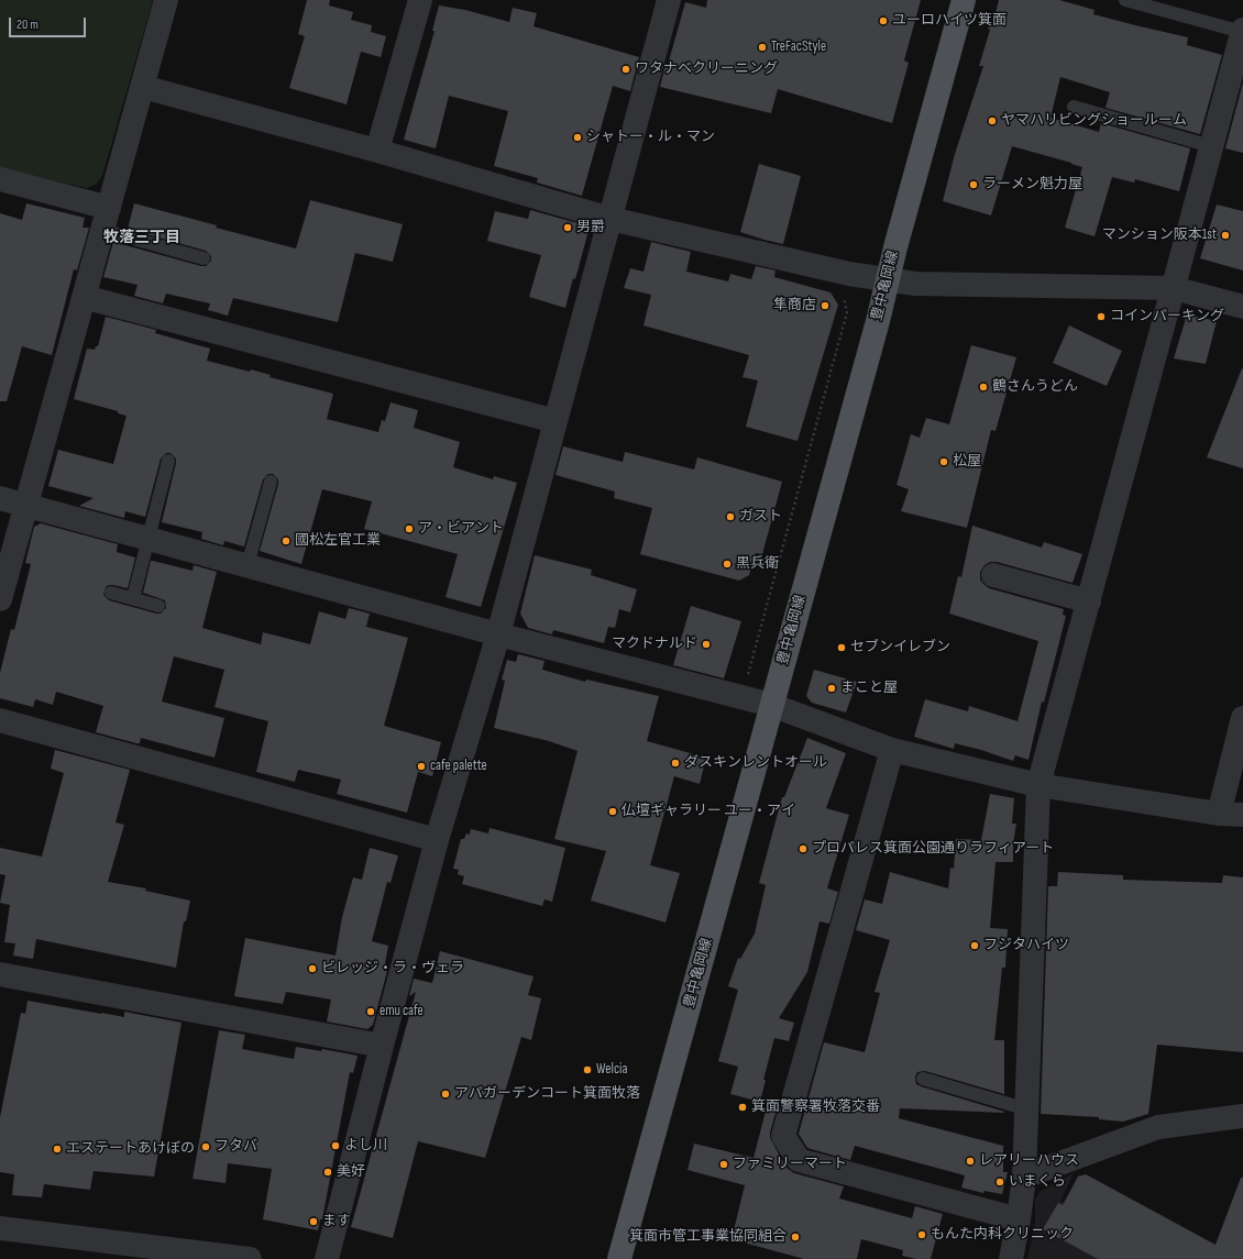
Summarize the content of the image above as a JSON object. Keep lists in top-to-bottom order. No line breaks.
{"streets":{"main road":["豊中亀岡線"]},"districts":["牧落三丁目"],"places":["ユーロハイツ箕面","TreFacStyle","ワタナベクリーニング","ヤマハリビングショールーム","シャトー・ル・マン","ラーメン魁力屋","男爵","マンション阪本1st","隼商店","コインパーキング","鶴さんうどん","松屋","ガスト","ア・ビアント","國松左官工業","黒兵衛","マクドナルド","セブンイレブン","まこと屋","ダスキンレントオール","cafe palette","仏壇ギャラリー ユー・アイ","プロパレス箕面公園通りラフィアート","フジタハイツ","ビレッジ・ラ・ヴェラ","emu cafe","Welcia","アパガーデンコート箕面牧落","箕面警察署牧落交番","よし川","フタバ","エステートあけぼの","レアリーハウス","ファミリーマート","美好","いまくら","ます","もんた内科クリニック","箕面市管工事業協同組合"],"scale_bar":"20 m"}
